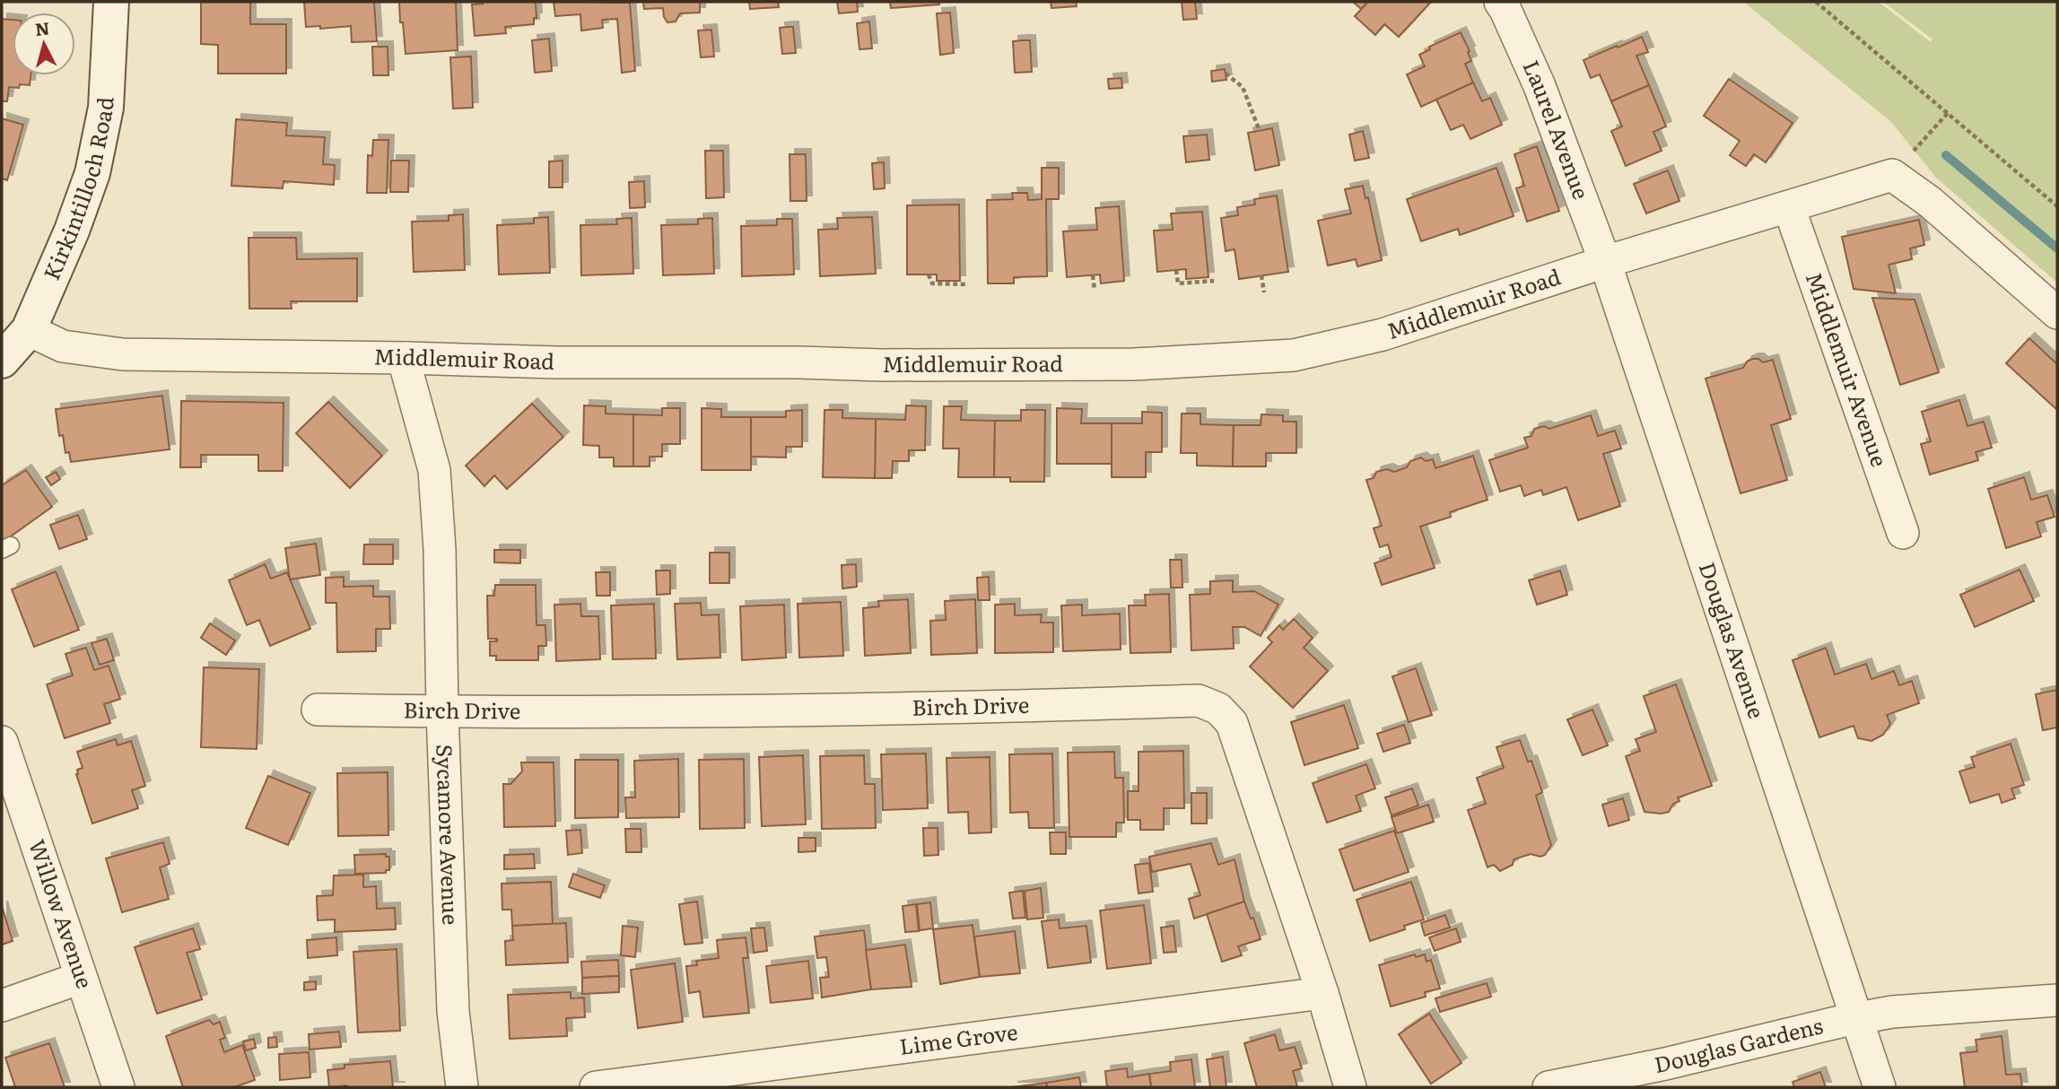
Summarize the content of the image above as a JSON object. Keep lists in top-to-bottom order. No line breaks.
{"streets":{"main road":["Kirkintilloch Road"],"street":["Laurel Avenue","Middlemuir Road","Middlemuir Avenue","Douglas Avenue","Birch Drive","Sycamore Avenue","Willow Avenue","Lime Grove","Douglas Gardens"]},"crossings":[["Laurel Avenue","Middlemuir Road"],["Laurel Avenue","Douglas Avenue"],["Kirkintilloch Road","Middlemuir Road"],["Middlemuir Road","Middlemuir Avenue"],["Middlemuir Road","Douglas Avenue"],["Middlemuir Road","Sycamore Avenue"],["Douglas Avenue","Douglas Gardens"],["Birch Drive","Sycamore Avenue"],["Birch Drive","Lime Grove"]],"north":"top"}
